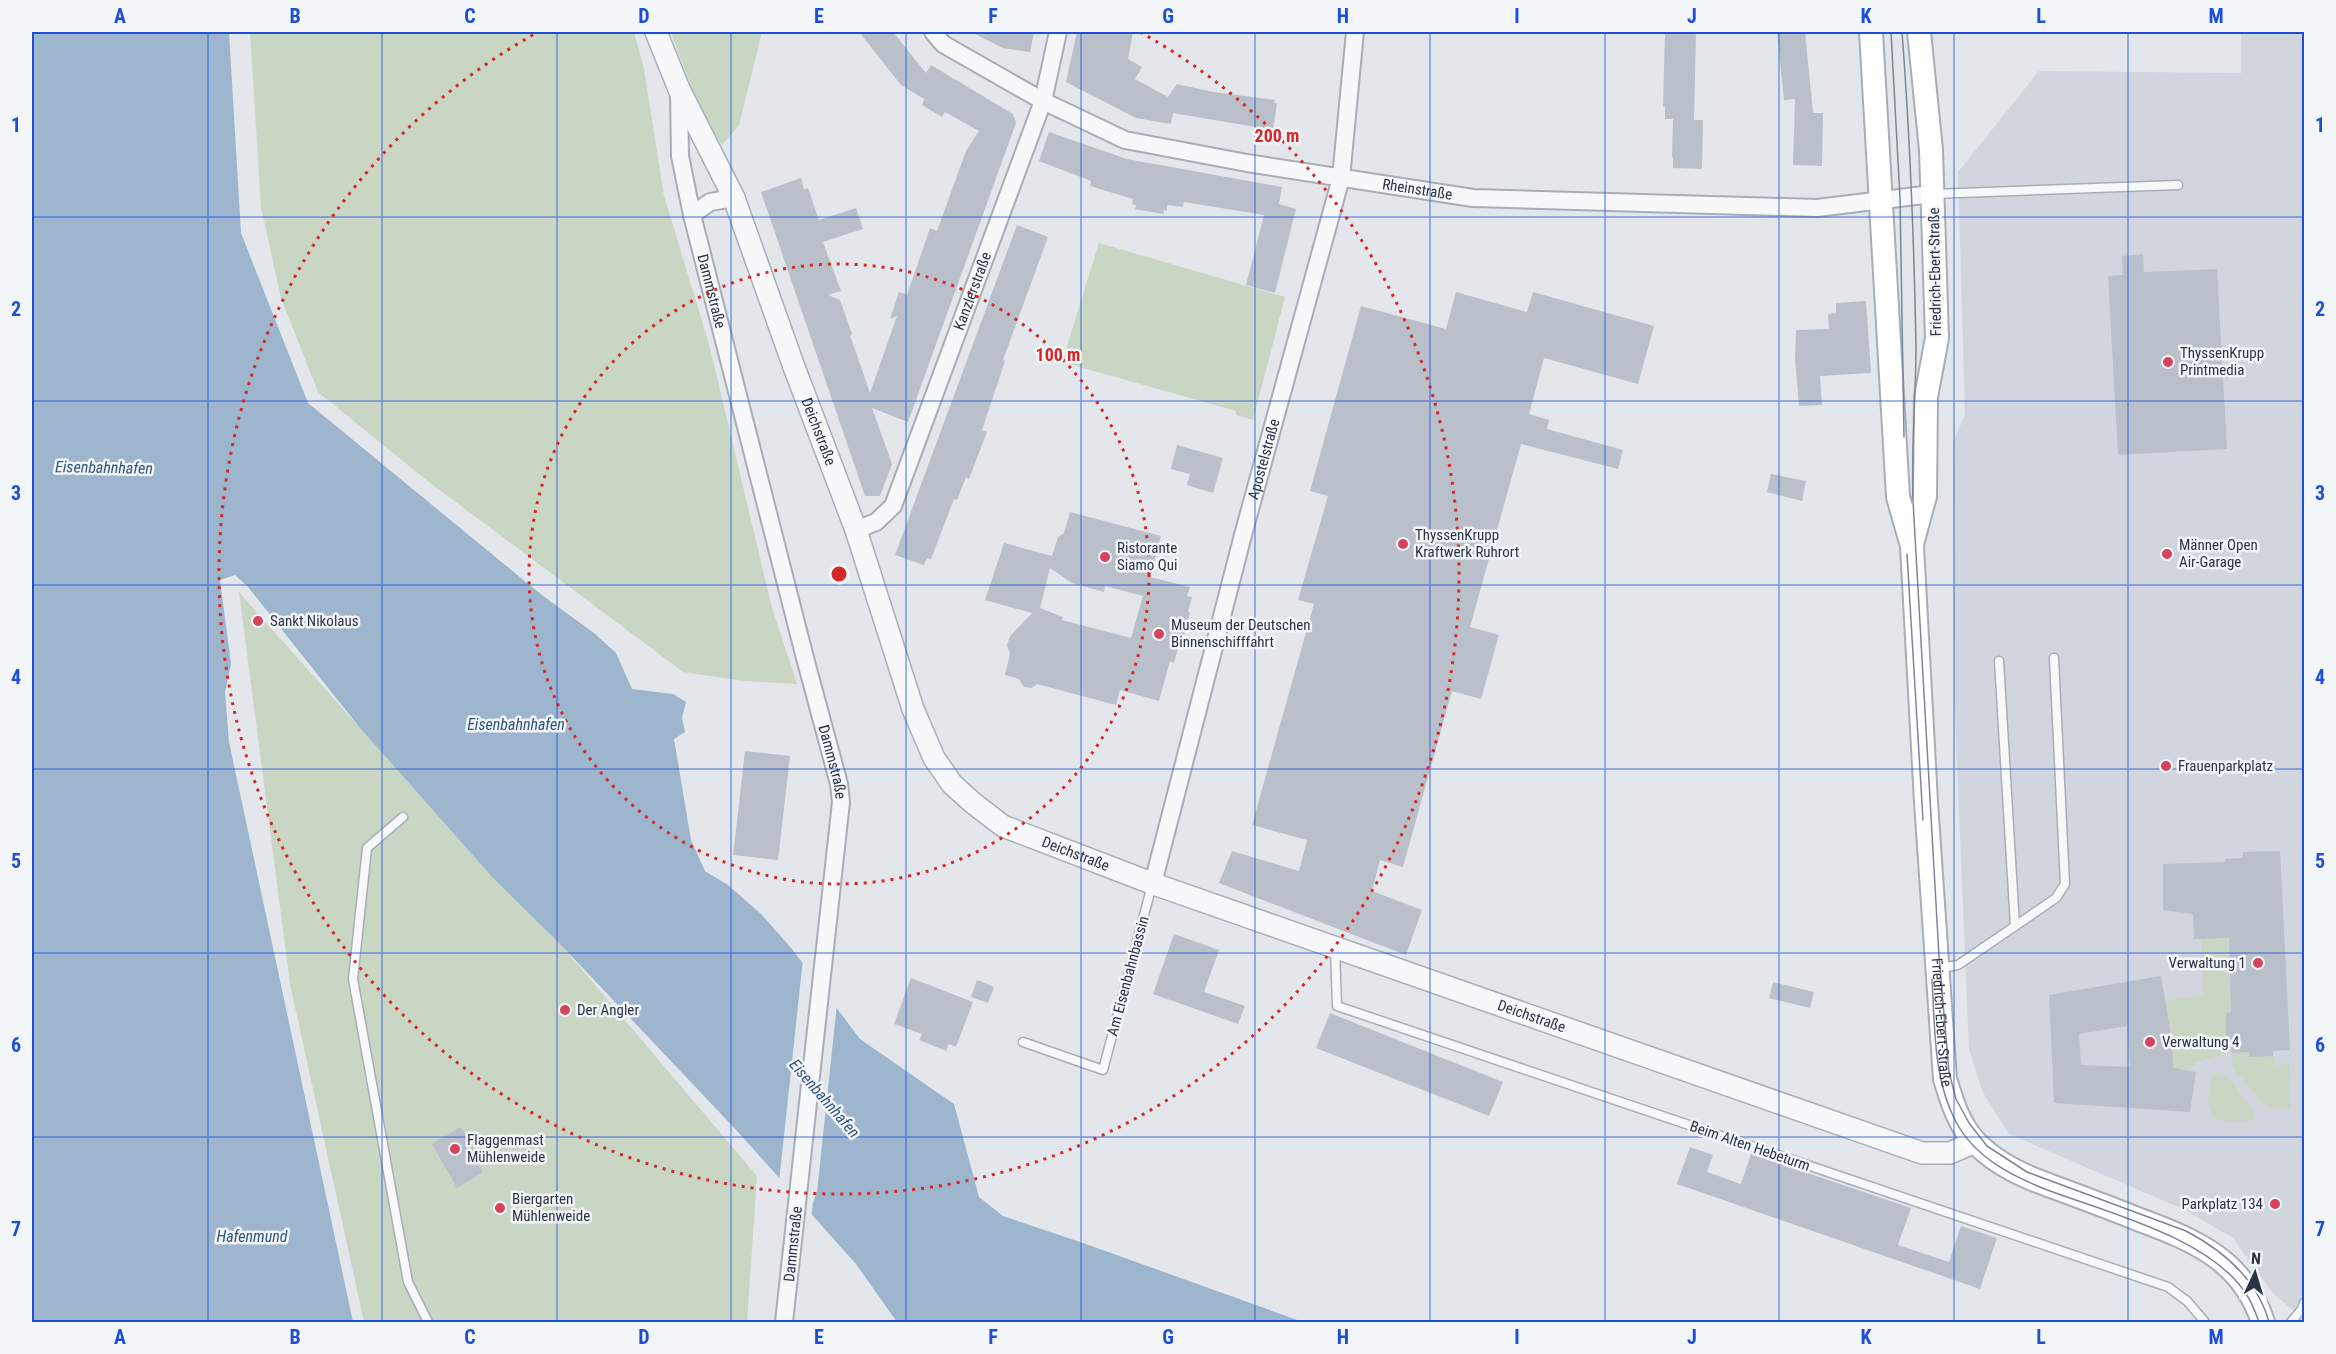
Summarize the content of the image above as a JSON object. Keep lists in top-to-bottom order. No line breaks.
{"streets":{"main road":["Friedrich-Ebert-Straße"],"street":["Rheinstraße","Dammstraße","Kanzlerstraße","Deichstraße","Apostelstraße"],"lane":["Am Eisenbahnbassin","Beim Alten Hebeturm"]},"crossings":[["Rheinstraße","Friedrich-Ebert-Straße"],["Rheinstraße","Kanzlerstraße"],["Rheinstraße","Apostelstraße"],["Friedrich-Ebert-Straße","Deichstraße"],["Dammstraße","Deichstraße"],["Kanzlerstraße","Deichstraße"],["Deichstraße","Apostelstraße"],["Deichstraße","Am Eisenbahnbassin"],["Deichstraße","Beim Alten Hebeturm"],["Apostelstraße","Am Eisenbahnbassin"]],"water":["Eisenbahnhafen","Hafenmund"],"places":["ThyssenKrupp Printmedia","ThyssenKrupp Kraftwerk Ruhrort","Männer Open Air-Garage","Ristorante Siamo Qui","Sankt Nikolaus","Museum der Deutschen Binnenschifffahrt","Frauenparkplatz","Verwaltung 1","Der Angler","Verwaltung 4","Flaggenmast Mühlenweide","Parkplatz 134","Biergarten Mühlenweide"],"north":"top","grid":{"columns":["A","B","C","D","E","F","G","H","I","J","K","L","M"],"rows":["1","2","3","4","5","6","7"]},"rings":["200 m","100 m"]}
